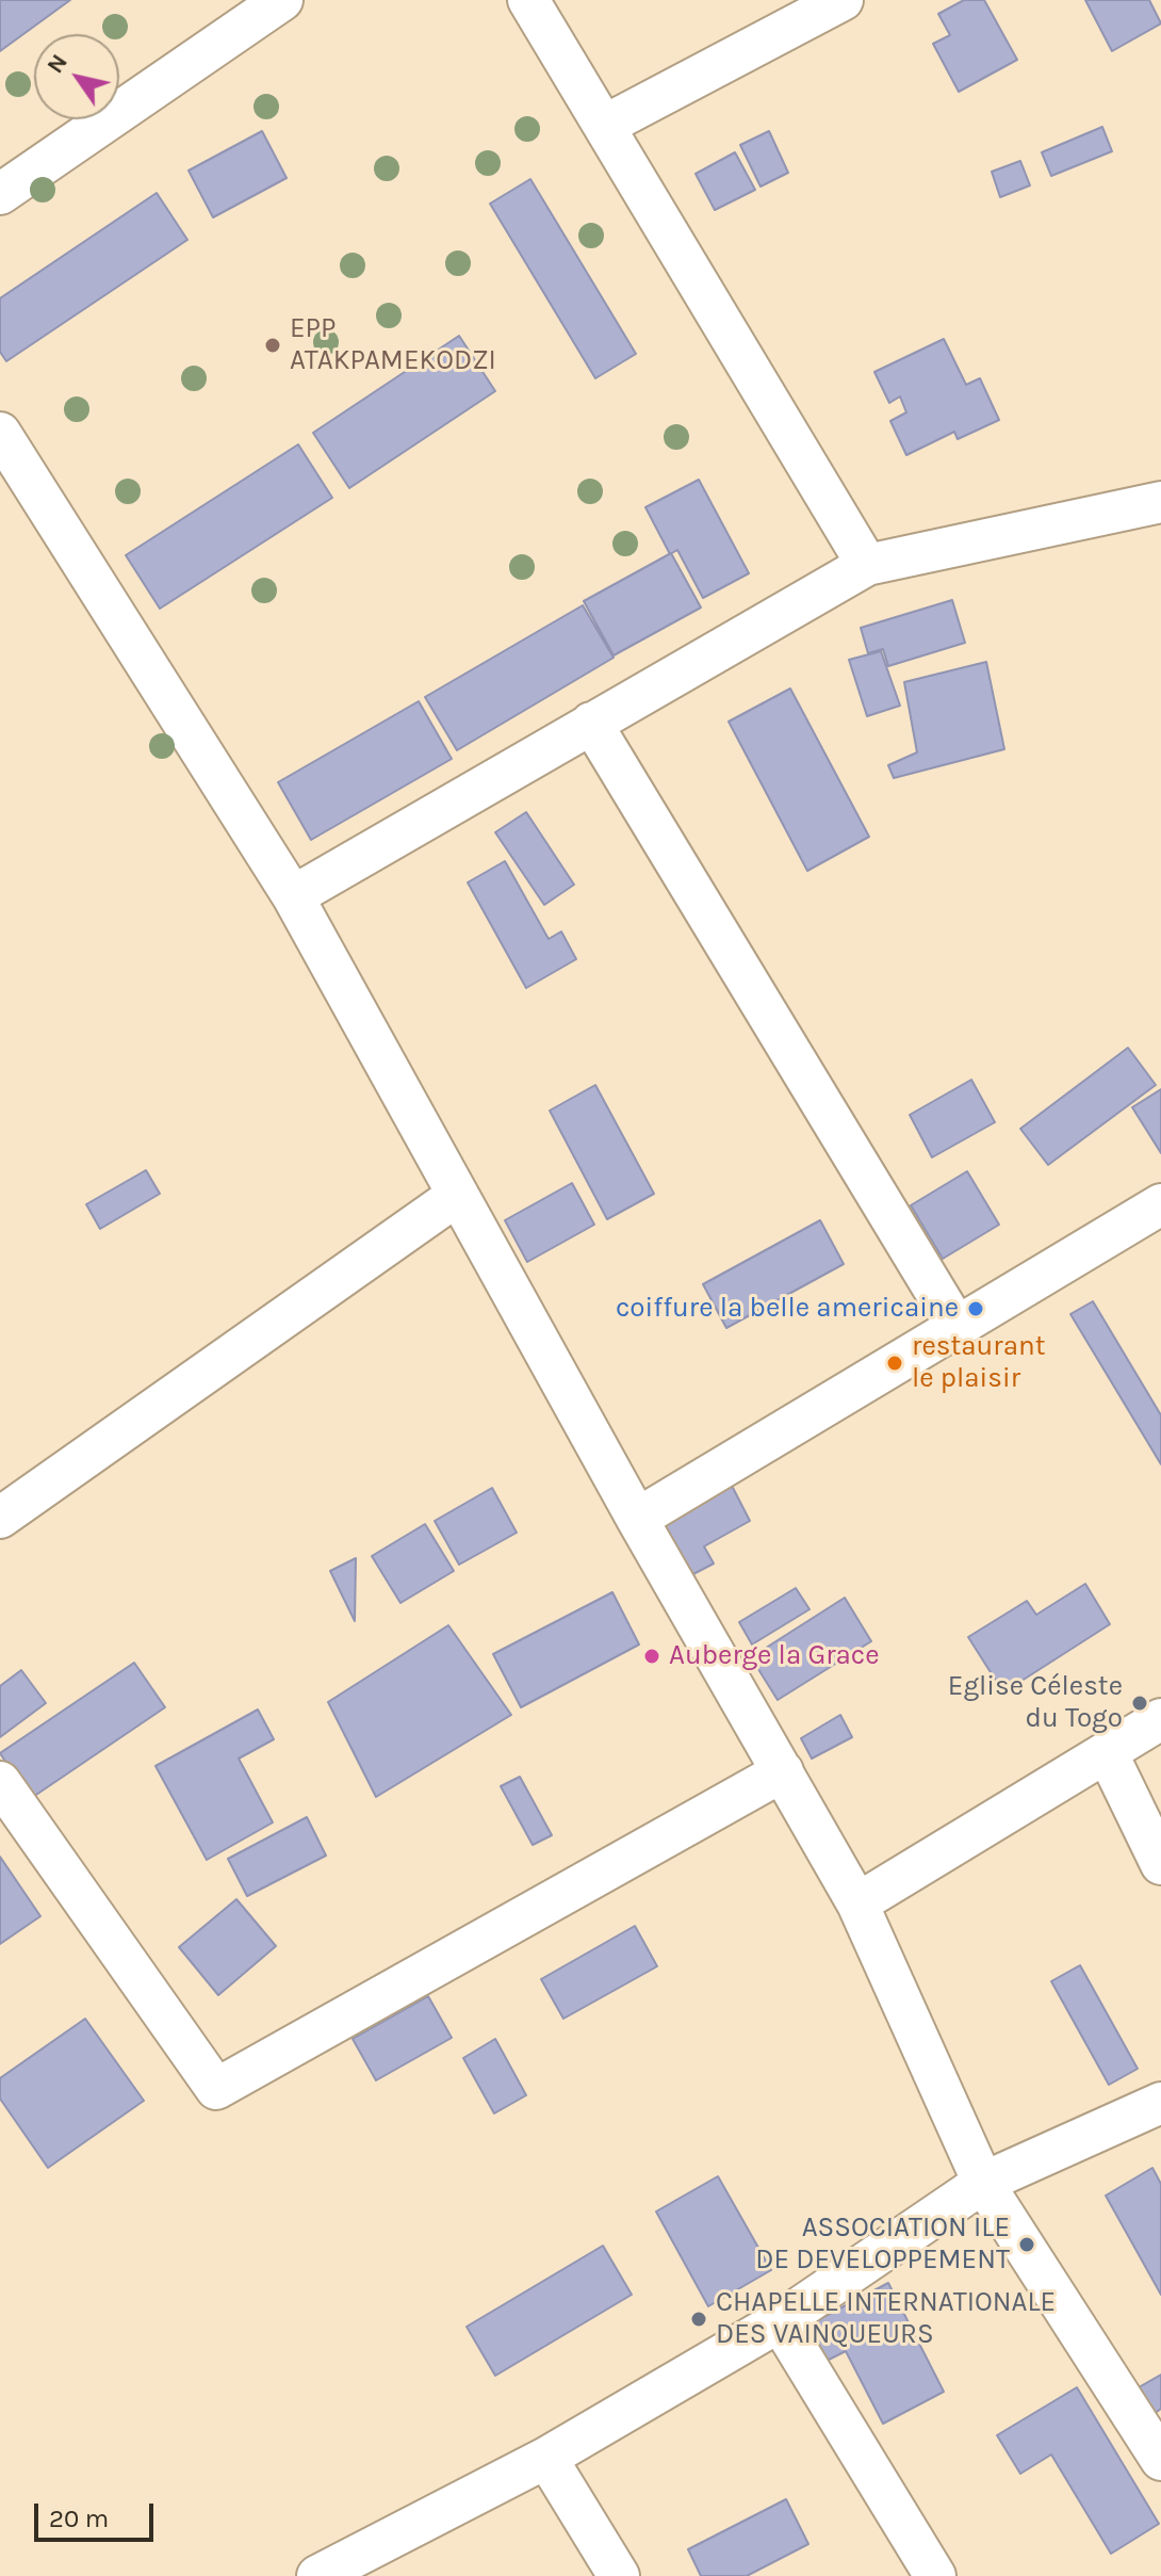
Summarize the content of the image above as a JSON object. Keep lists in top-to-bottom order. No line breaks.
{"places":["EPP ATAKPAMEKODZI","coiffure la belle americaine","restaurant le plaisir","Auberge la Grace","Eglise Céleste du Togo","ASSOCIATION ILE DE DEVELOPPEMENT","CHAPELLE INTERNATIONALE DES VAINQUEURS"],"scale_bar":"20 m","north":"top left"}
